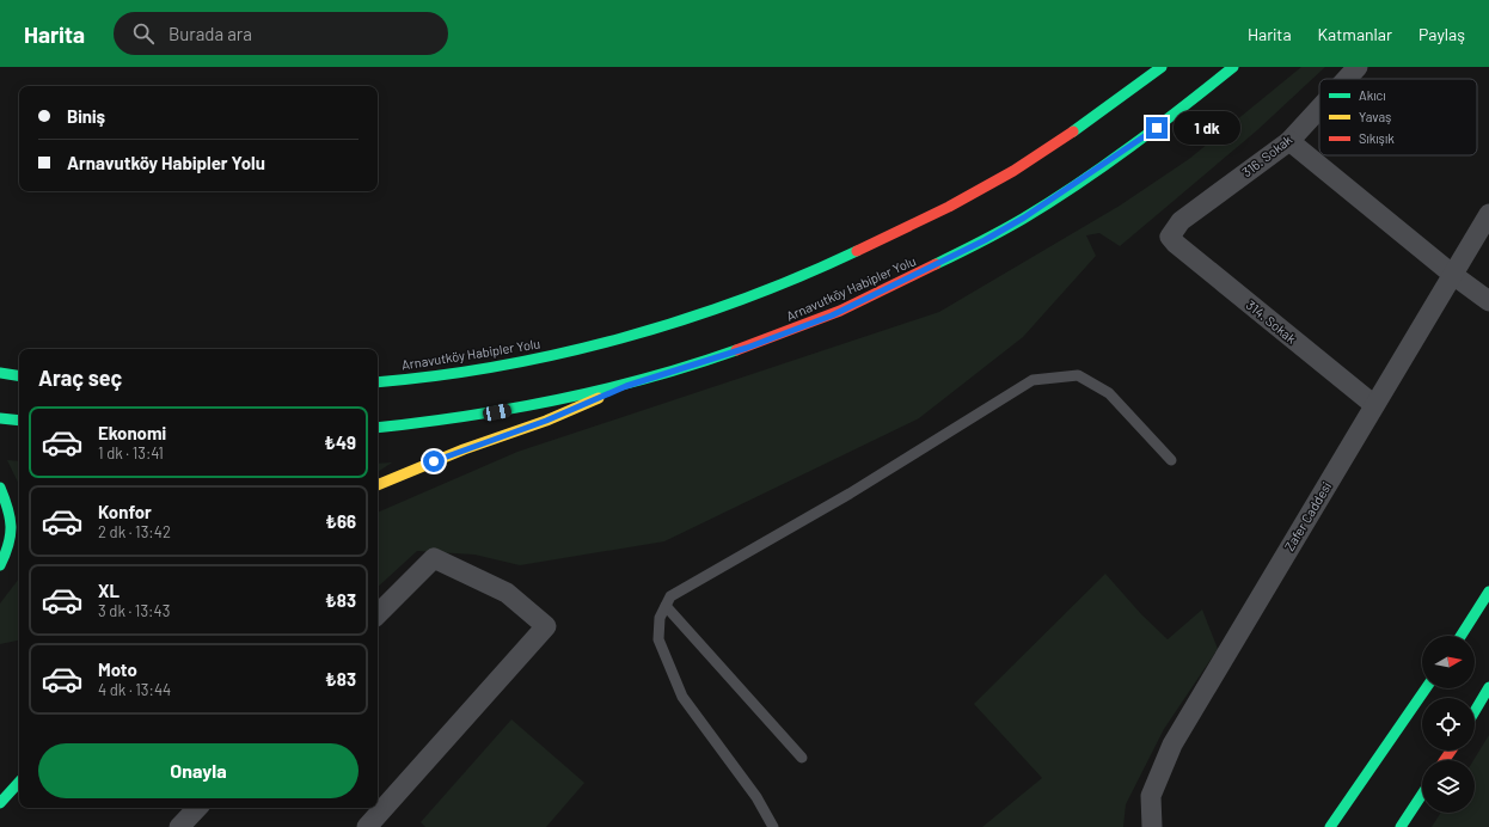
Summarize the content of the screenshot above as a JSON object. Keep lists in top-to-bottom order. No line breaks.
{"streets":{"main road":["Arnavutköy Habipler Yolu"],"street":["316. Sokak","314. Sokak","Zafer Caddesi"]},"crossings":[["316. Sokak","314. Sokak"],["314. Sokak","Zafer Caddesi"]],"legend":["Akıcı","Yavaş","Sıkışık"],"north":"right","page":{"header":"Harita","search":"Burada ara","nav":["Harita","Katmanlar","Paylaş"],"banner":["Biniş","Arnavutköy Habipler Yolu"],"bubble":"1 dk","heading":"Araç seç","list":[{"name":"Ekonomi","note":"1 dk · 13:41","value":"₺49"},{"name":"Konfor","note":"2 dk · 13:42","value":"₺66"},{"name":"XL","note":"3 dk · 13:43","value":"₺83"},{"name":"Moto","note":"4 dk · 13:44","value":"₺83"}],"buttons":"Onayla"}}
